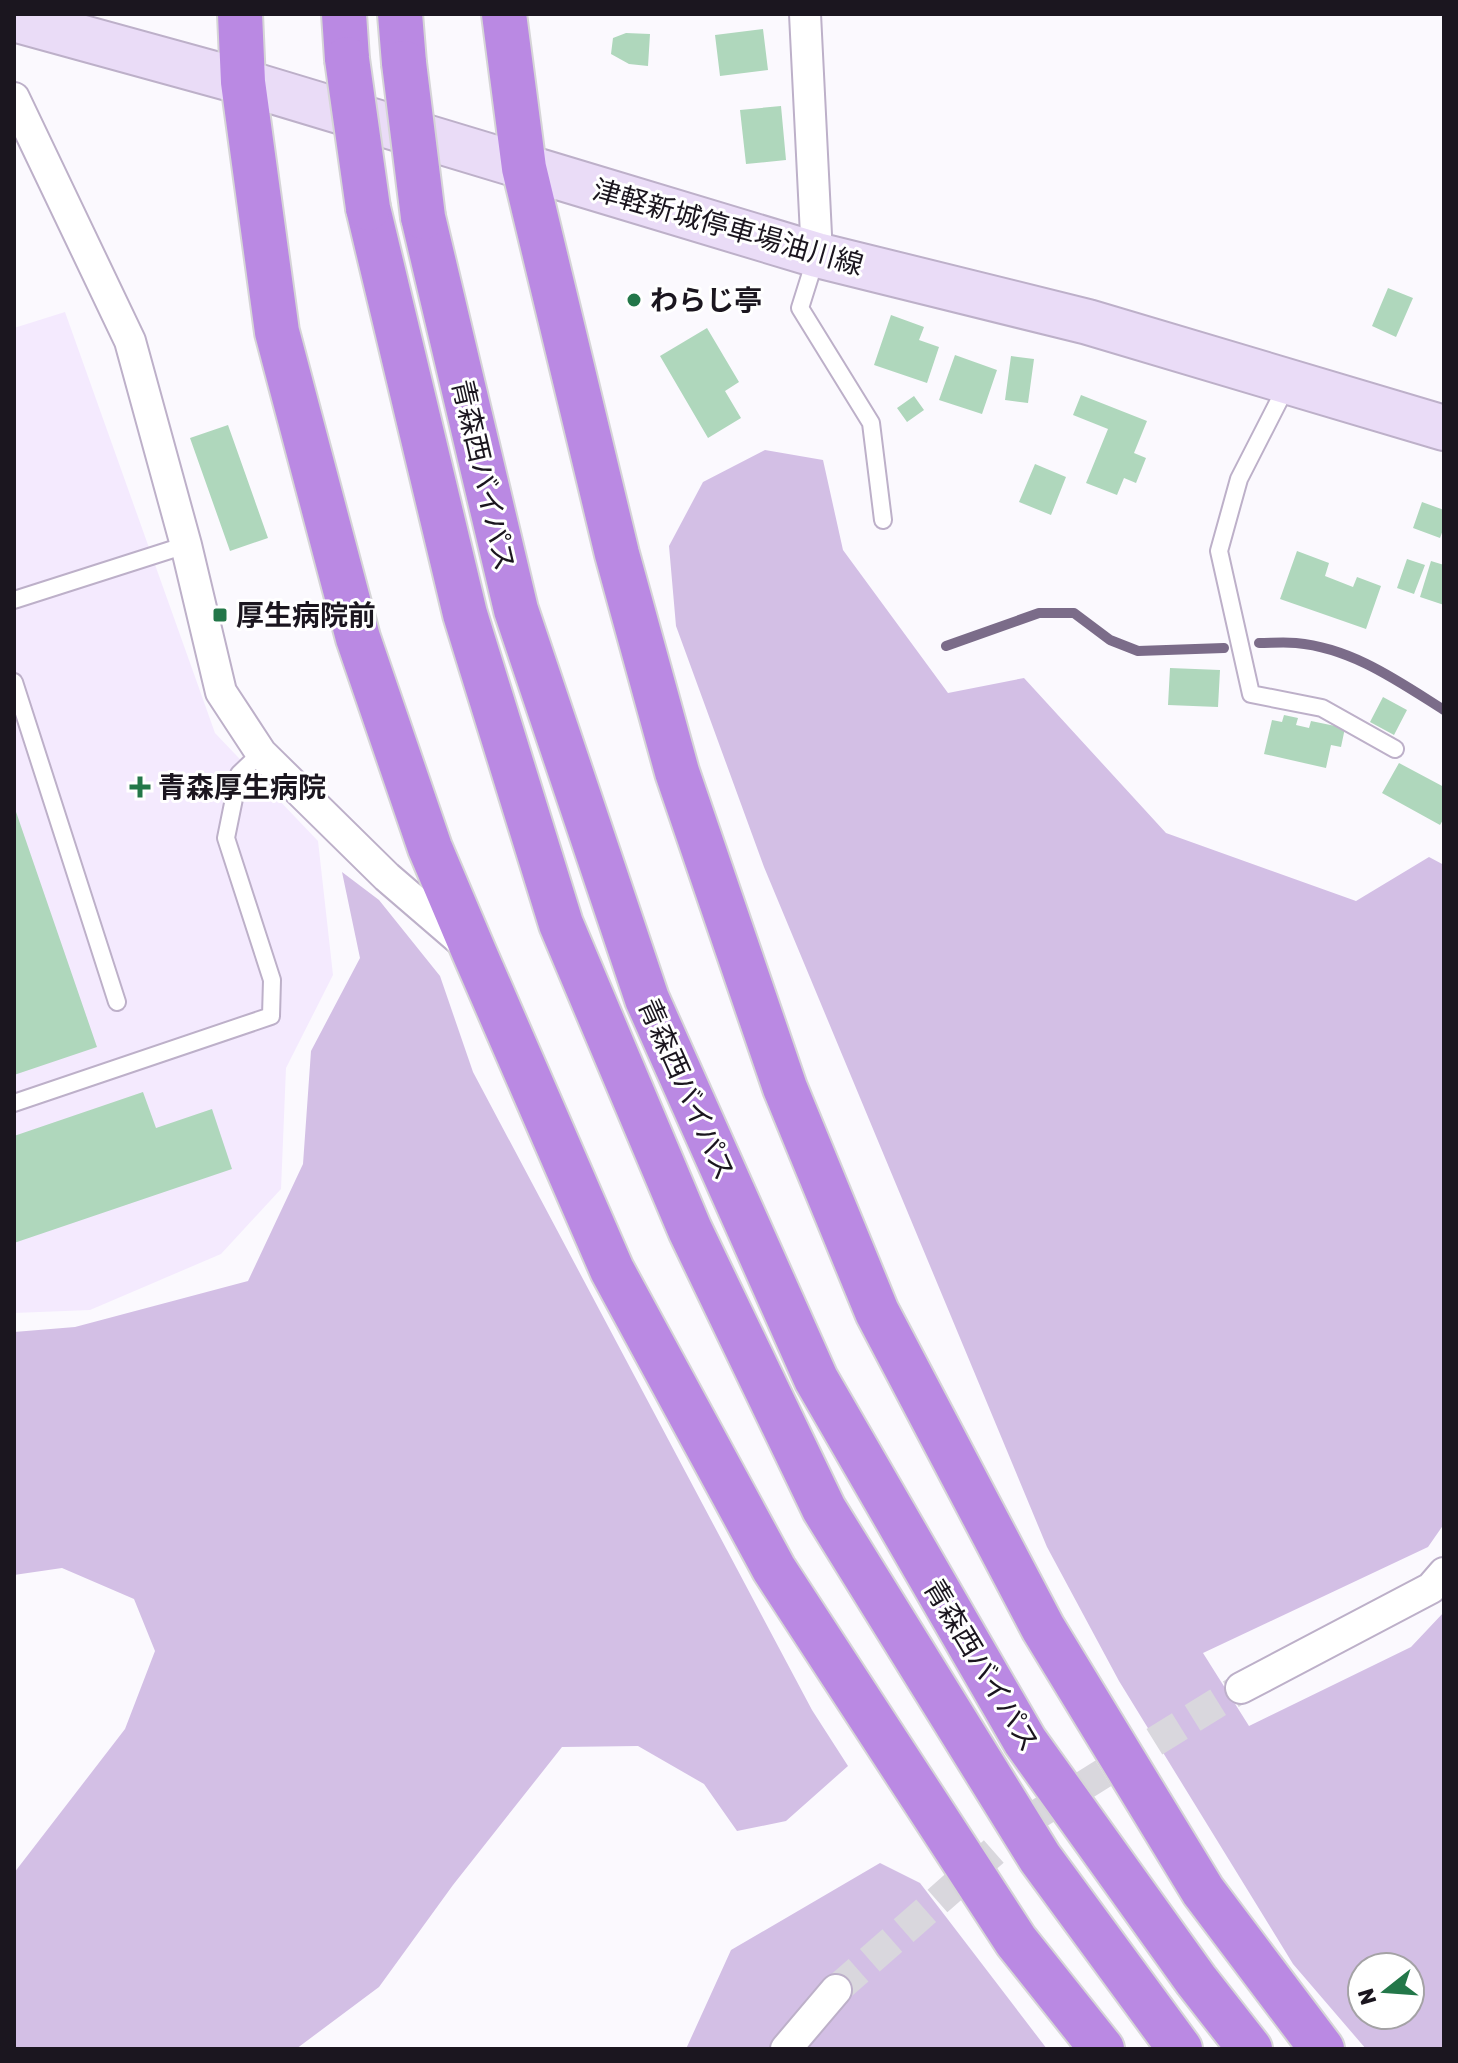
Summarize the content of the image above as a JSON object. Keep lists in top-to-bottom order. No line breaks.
{"streets":{"highway":["青森西バイパス"],"main road":["津軽新城停車場油川線"]},"places":{"other":["わらじ亭"],"transit":["厚生病院前"],"health":["青森厚生病院"]},"north":"left"}
